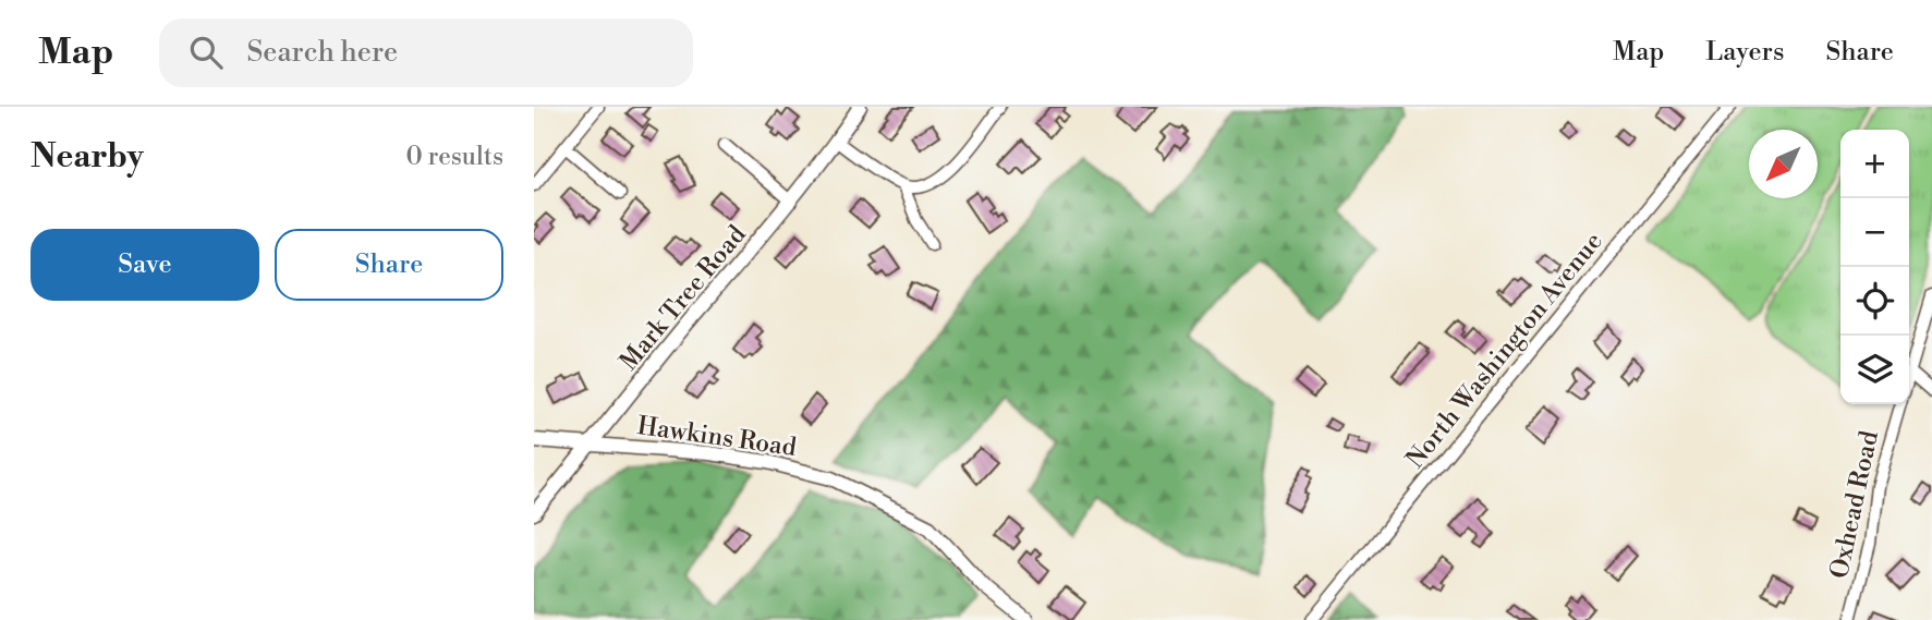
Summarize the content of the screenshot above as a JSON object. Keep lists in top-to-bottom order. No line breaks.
{"streets":{"street":["Mark Tree Road","North Washington Avenue","Hawkins Road","Oxhead Road"]},"crossings":[["Mark Tree Road","Hawkins Road"]],"north":"bottom left","page":{"header":"Map","search":"Search here","nav":["Map","Layers","Share"],"heading":["Nearby","0 results"],"map_buttons":["+","−"],"buttons":["Save","Share"]}}
